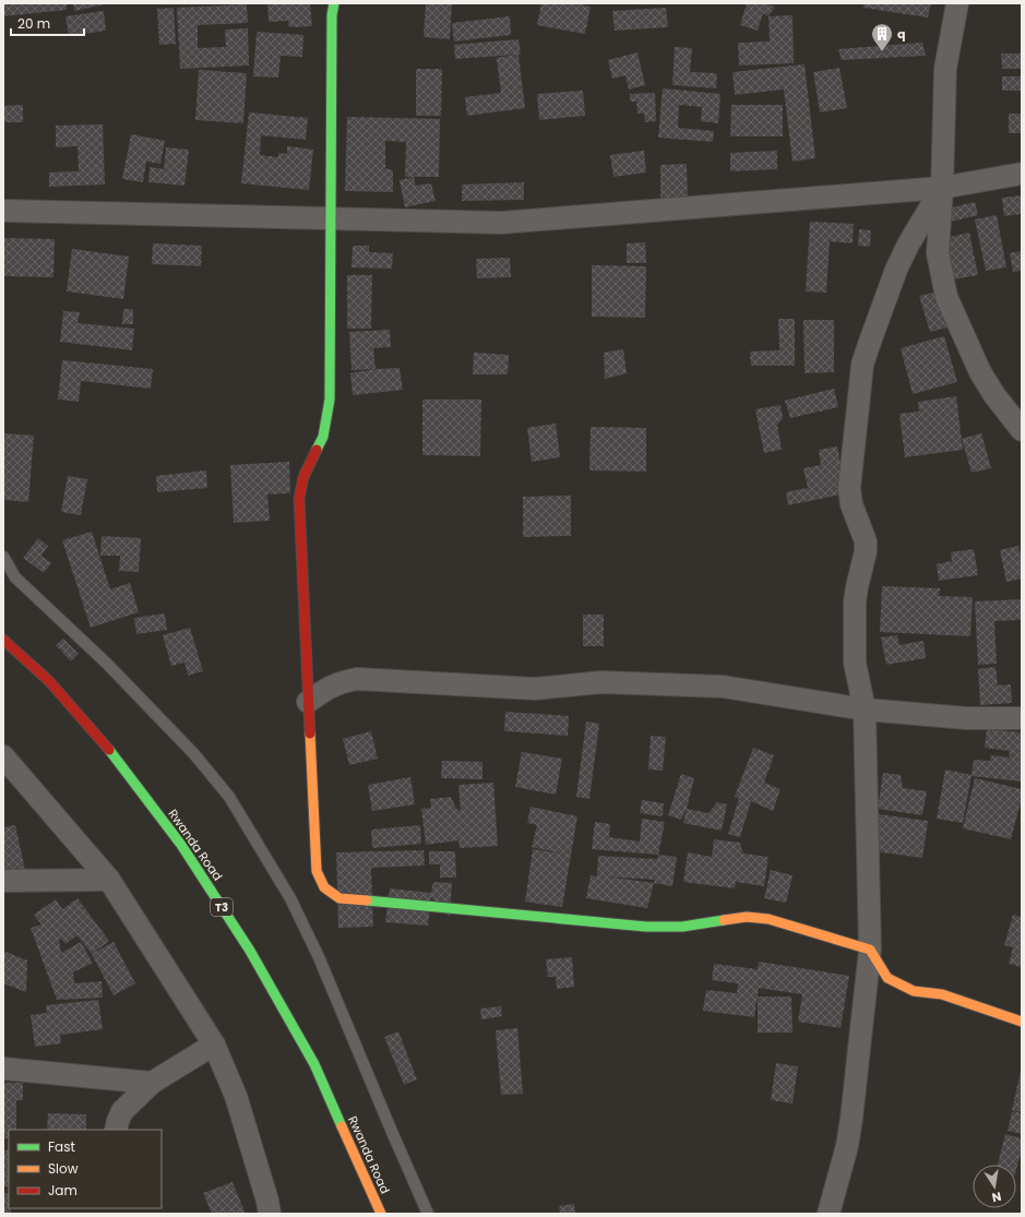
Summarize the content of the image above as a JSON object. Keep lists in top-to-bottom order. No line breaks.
{"streets":{"main road":["Rwanda Road","T3"]},"places":{"building":["q"]},"legend":["Fast","Slow","Jam"],"scale_bar":"20 m","north":"bottom"}
